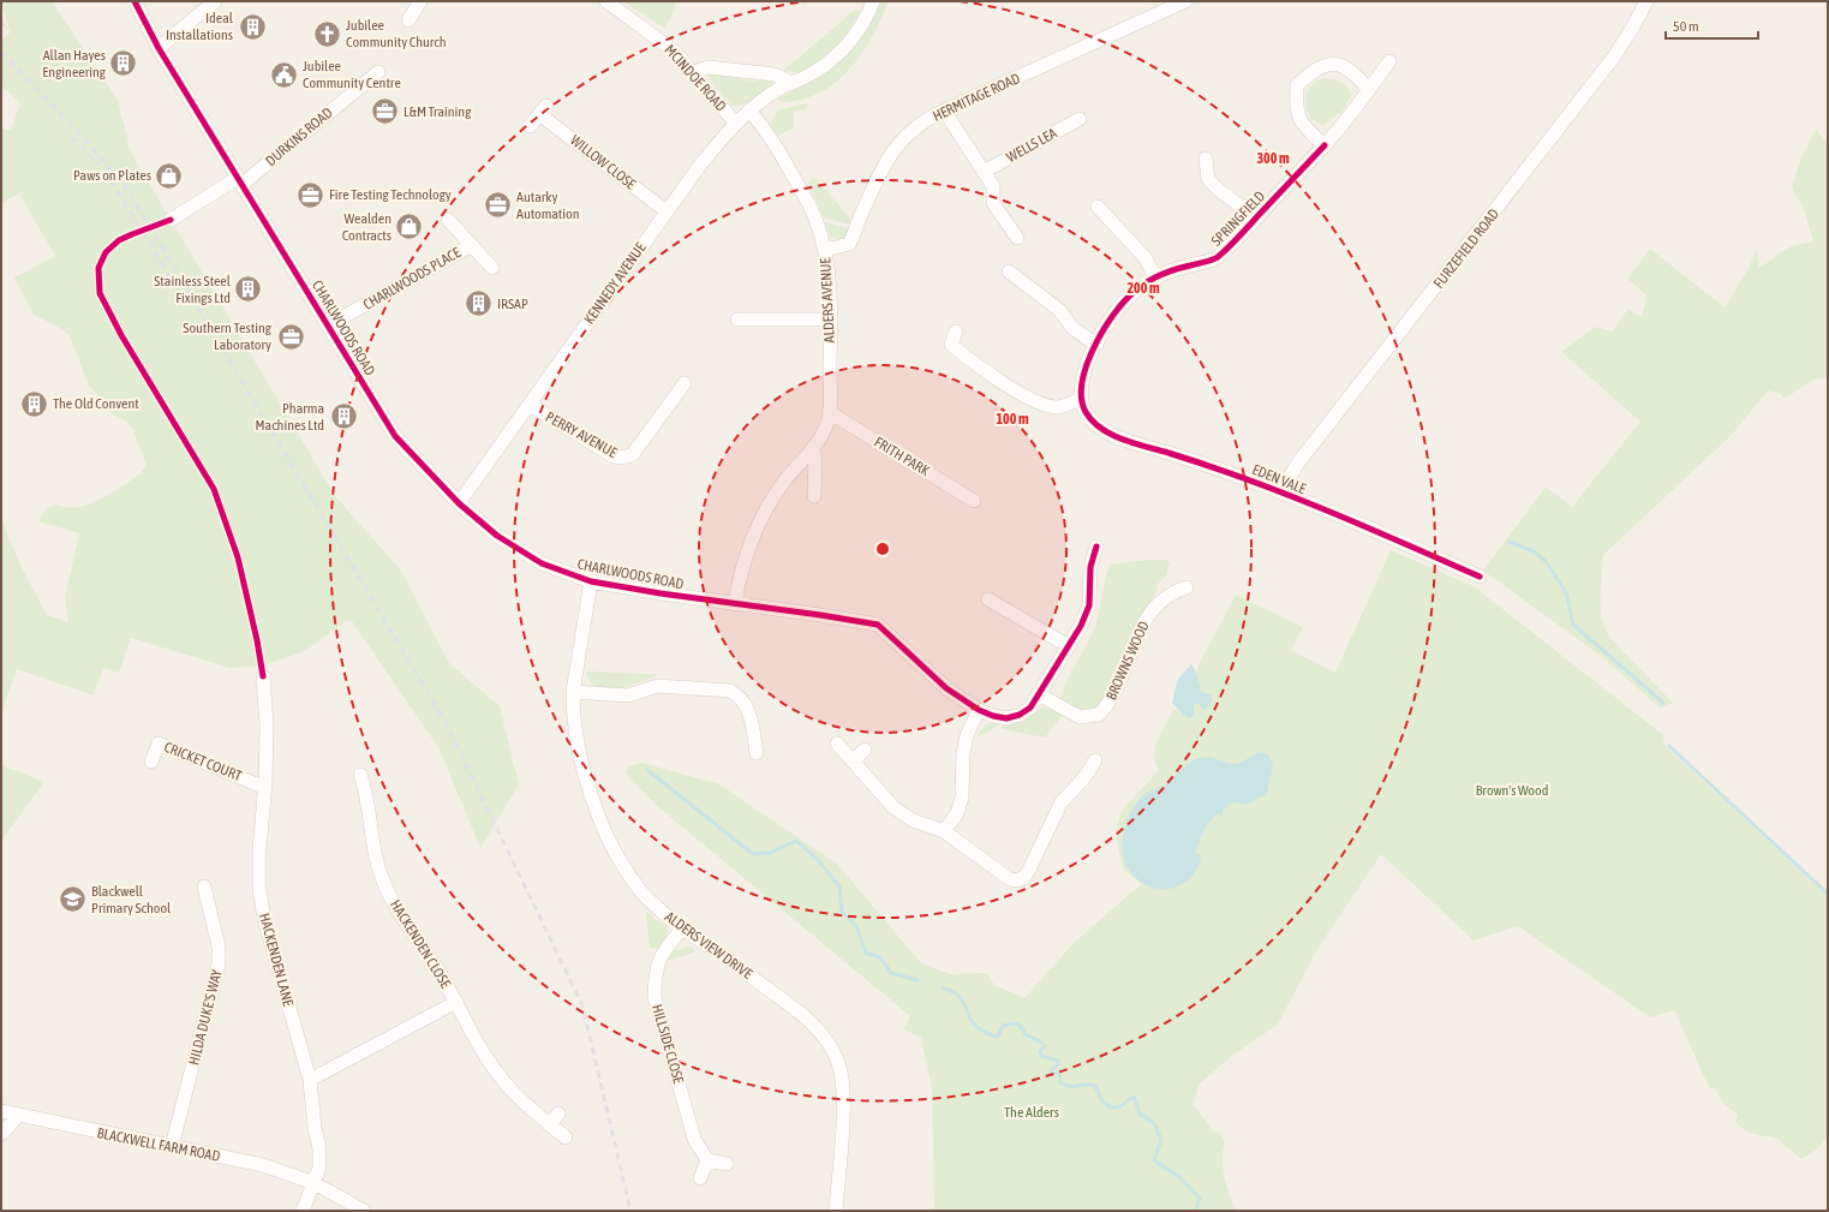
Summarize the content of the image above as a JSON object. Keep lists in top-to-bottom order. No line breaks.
{"streets":{"street":["MCINDOE ROAD","HERMITAGE ROAD","DURKINS ROAD","WELLS LEA","WILLOW CLOSE","SPRINGFIELD","FURZEFIELD ROAD","CHARLWOODS PLACE","KENNEDY AVENUE","ALDERS AVENUE","CHARLWOODS ROAD","PERRY AVENUE","FRITH PARK","EDEN VALE","BROWNS WOOD","CRICKET COURT","HACKENDEN CLOSE","ALDERS VIEW DRIVE","HACKENDEN LANE","HILDA DUKE'S WAY","HILLSIDE CLOSE","BLACKWELL FARM ROAD"]},"crossings":[["MCINDOE ROAD","KENNEDY AVENUE"],["HERMITAGE ROAD","ALDERS AVENUE"],["DURKINS ROAD","CHARLWOODS ROAD"],["WILLOW CLOSE","KENNEDY AVENUE"],["SPRINGFIELD","EDEN VALE"],["FURZEFIELD ROAD","EDEN VALE"],["CHARLWOODS PLACE","CHARLWOODS ROAD"],["KENNEDY AVENUE","ALDERS AVENUE"],["KENNEDY AVENUE","CHARLWOODS ROAD"],["KENNEDY AVENUE","PERRY AVENUE"],["ALDERS AVENUE","CHARLWOODS ROAD"],["ALDERS AVENUE","FRITH PARK"],["CHARLWOODS ROAD","BROWNS WOOD"],["CHARLWOODS ROAD","ALDERS VIEW DRIVE"],["CRICKET COURT","HACKENDEN LANE"],["HACKENDEN CLOSE","HACKENDEN LANE"],["ALDERS VIEW DRIVE","HILLSIDE CLOSE"],["HACKENDEN LANE","BLACKWELL FARM ROAD"],["HILDA DUKE'S WAY","BLACKWELL FARM ROAD"]],"parks":["Brown's Wood","The Alders"],"places":{"building":["Ideal Installations","Allan Hayes Engineering","Stainless Steel Fixings Ltd","IRSAP","The Old Convent","Pharma Machines Ltd"],"church":["Jubilee Community Church"],"public building":["Jubilee Community Centre"],"office":["L&M Training","Fire Testing Technology","Autarky Automation","Southern Testing Laboratory"],"shop":["Paws on Plates","Wealden Contracts"],"school or university":["Blackwell Primary School"]},"scale_bar":"50 m","rings":["300 m","200 m","100 m"]}
